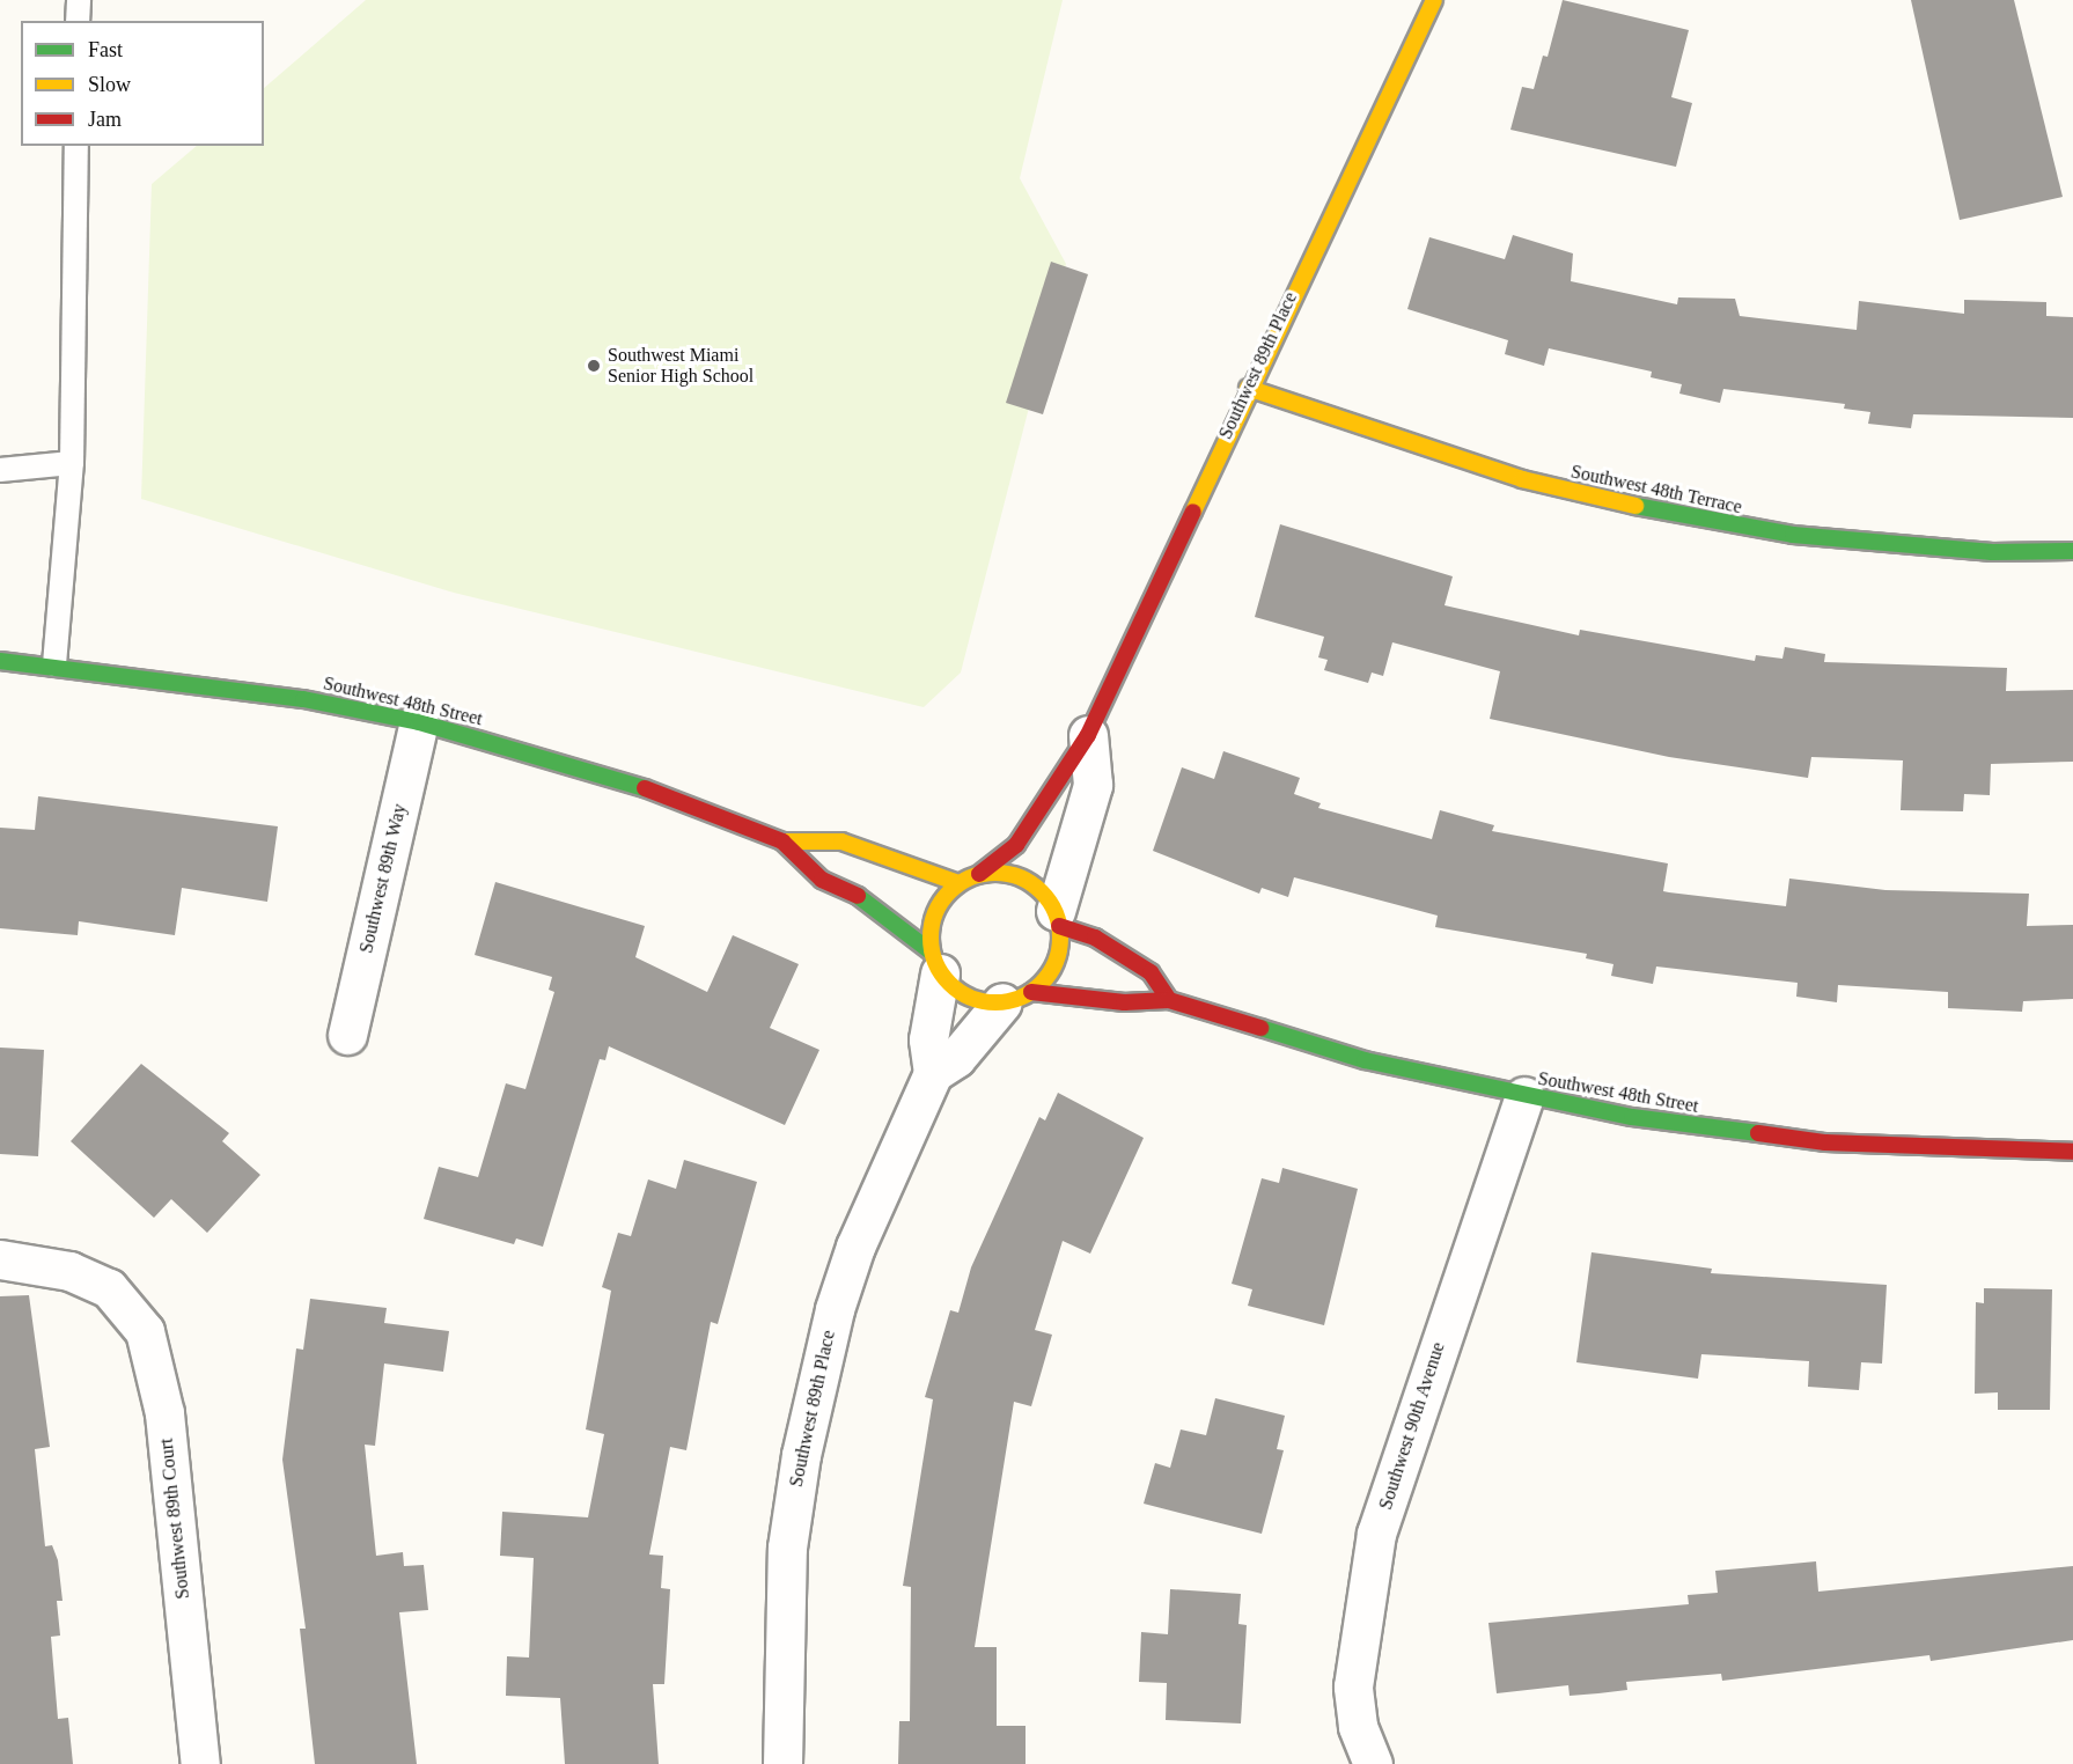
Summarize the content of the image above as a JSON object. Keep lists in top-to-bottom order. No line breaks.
{"streets":{"street":["Southwest 89th Place","Southwest 48th Terrace","Southwest 48th Street","Southwest 89th Way","Southwest 90th Avenue","Southwest 89th Court"]},"crossings":[["Southwest 89th Place","Southwest 48th Terrace"],["Southwest 89th Place","Southwest 48th Street"],["Southwest 48th Street","Southwest 89th Way"],["Southwest 48th Street","Southwest 90th Avenue"]],"places":["Southwest Miami Senior High School"],"legend":["Fast","Slow","Jam"]}
